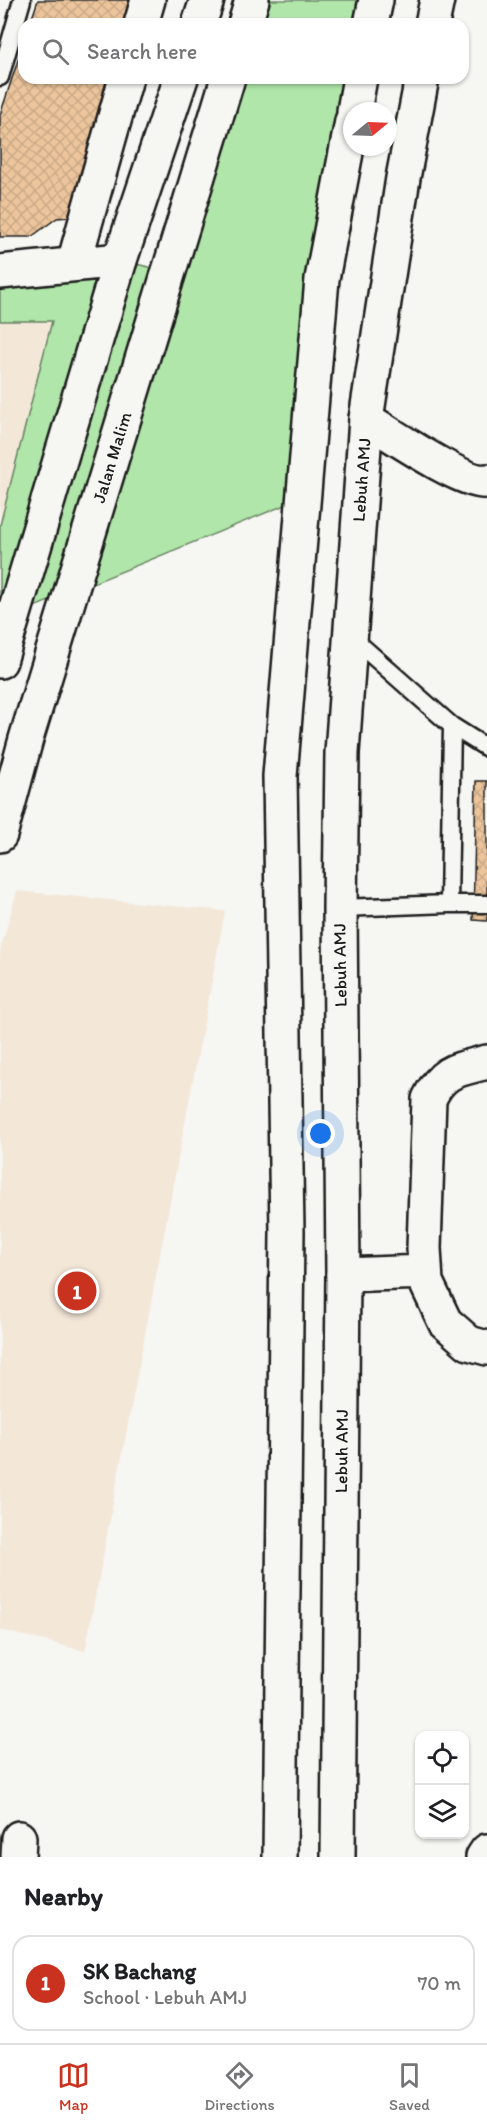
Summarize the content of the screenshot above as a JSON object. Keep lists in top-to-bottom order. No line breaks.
{"streets":{"main road":["Jalan Malim","Lebuh AMJ"]},"north":"right","page":{"search":"Search here","pins":"1","heading":"Nearby","list":[{"mark":"1","name":"SK Bachang","note":"School · Lebuh AMJ","value":"70 m"}],"nav":["Map","Directions","Saved"]}}
